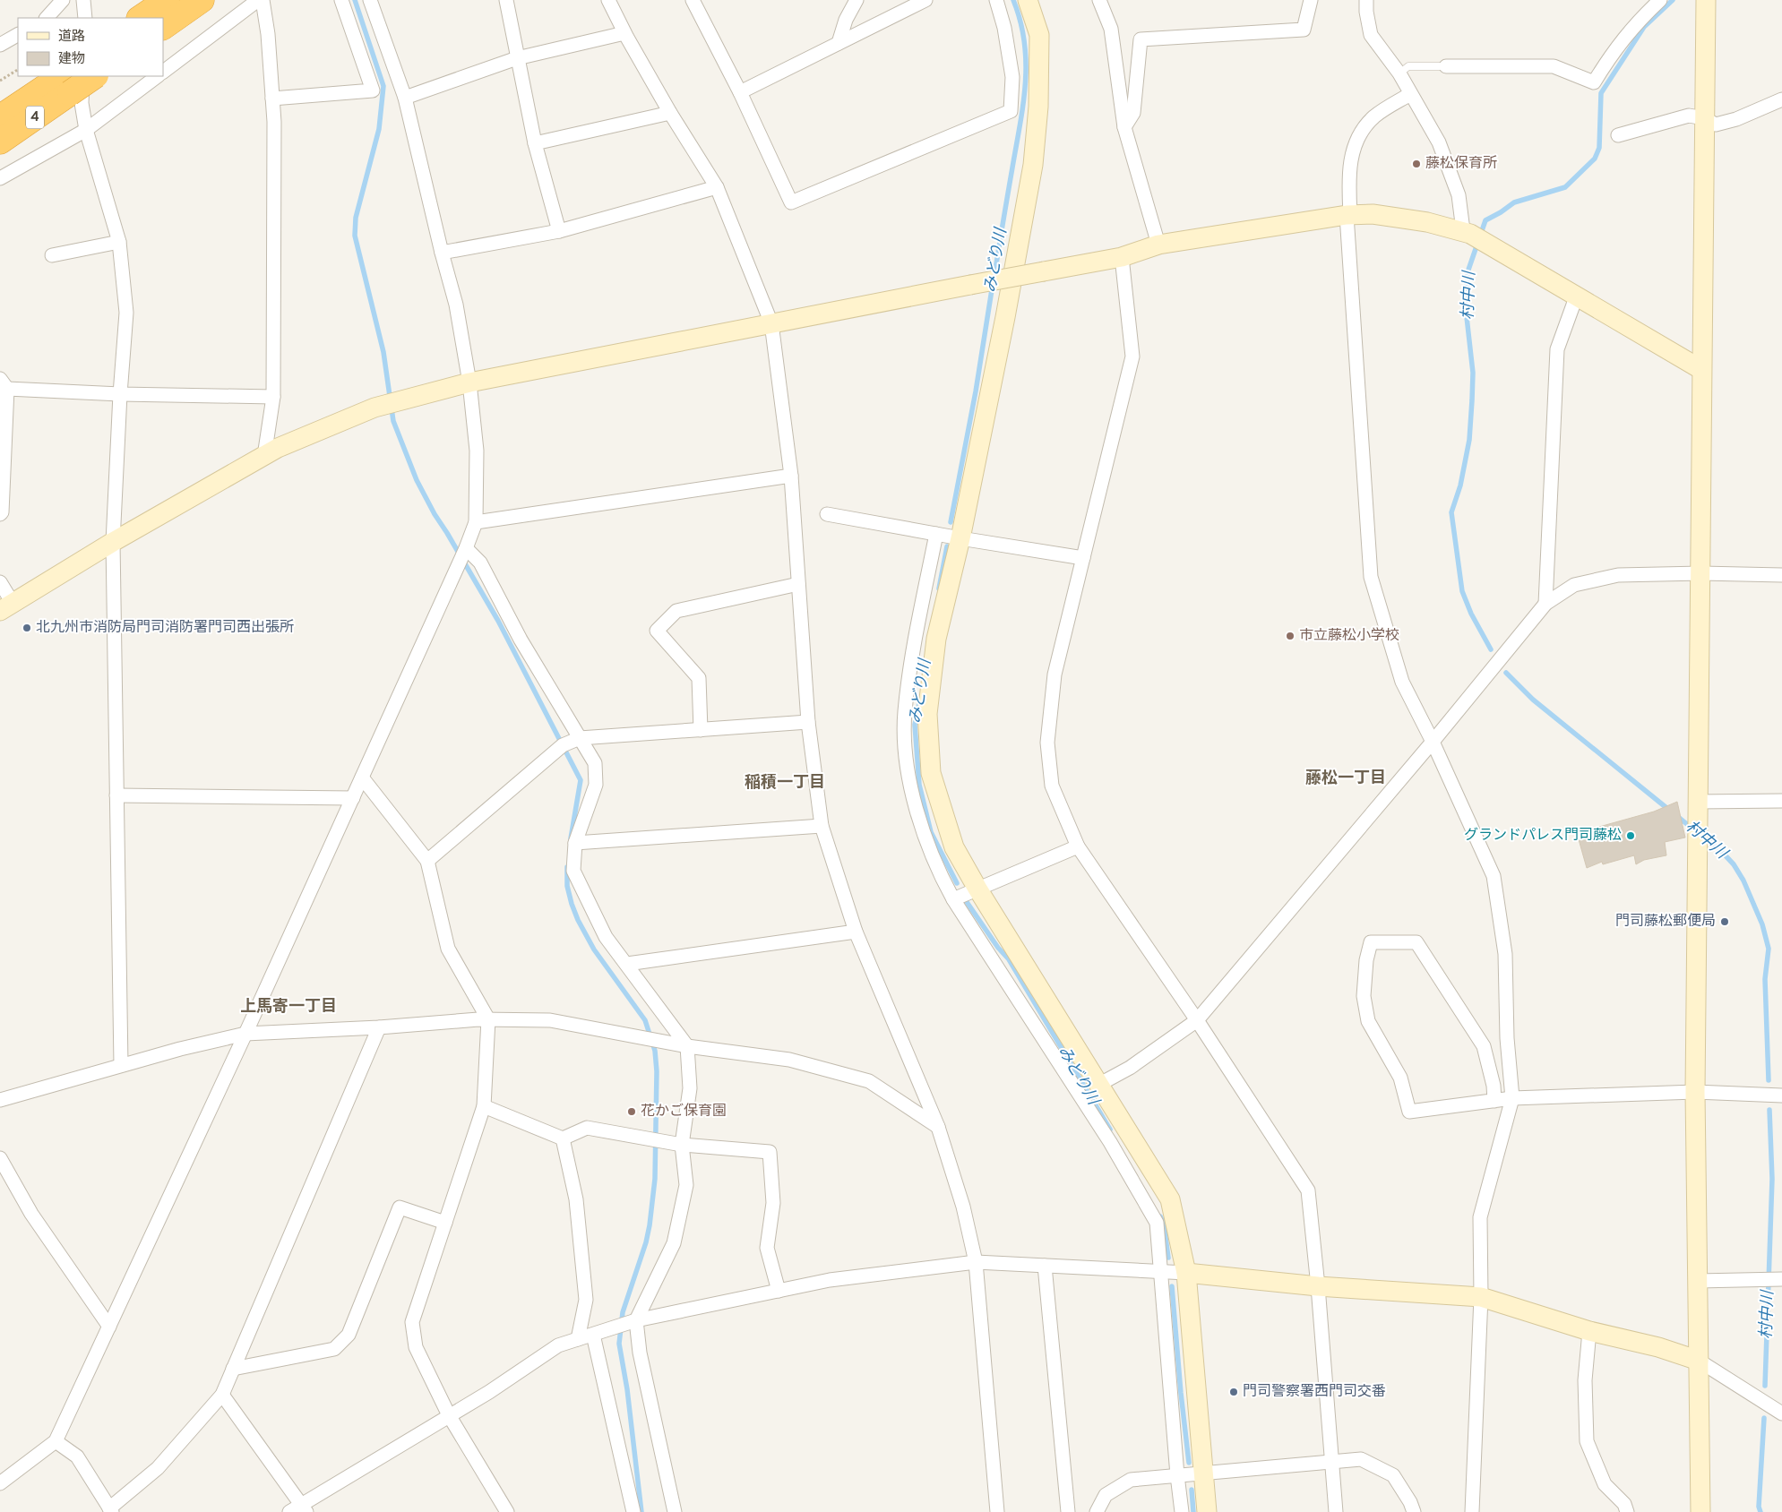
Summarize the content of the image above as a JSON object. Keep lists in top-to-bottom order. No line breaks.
{"streets":{"highway":["4"]},"districts":["藤松一丁目","稲積一丁目","上馬寄一丁目"],"water":["みどり川","村中川"],"places":["藤松保育所","北九州市消防局門司消防署門司西出張所","市立藤松小学校","グランドパレス門司藤松","門司藤松郵便局","花かご保育園","門司警察署西門司交番"],"legend":["道路","建物"]}
